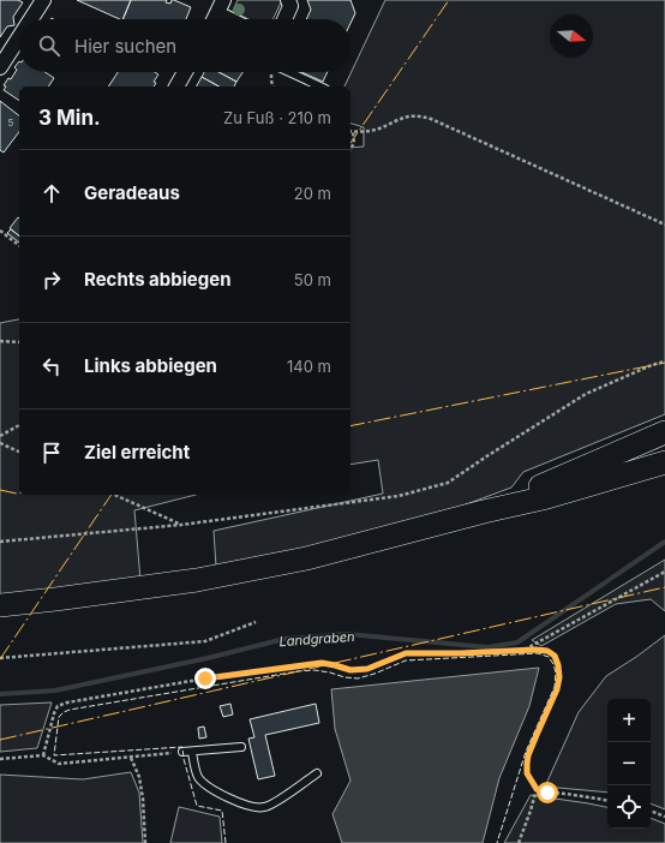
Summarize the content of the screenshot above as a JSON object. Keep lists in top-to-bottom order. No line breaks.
{"water":["Landgraben"],"house_numbers":["5"],"north":"right","page":{"search":"Hier suchen","heading":["3 Min.","Zu Fuß · 210 m"],"list":[["Geradeaus","20 m"],["Rechts abbiegen","50 m"],["Links abbiegen","140 m"],"Ziel erreicht"],"map_buttons":["+","−"]}}
